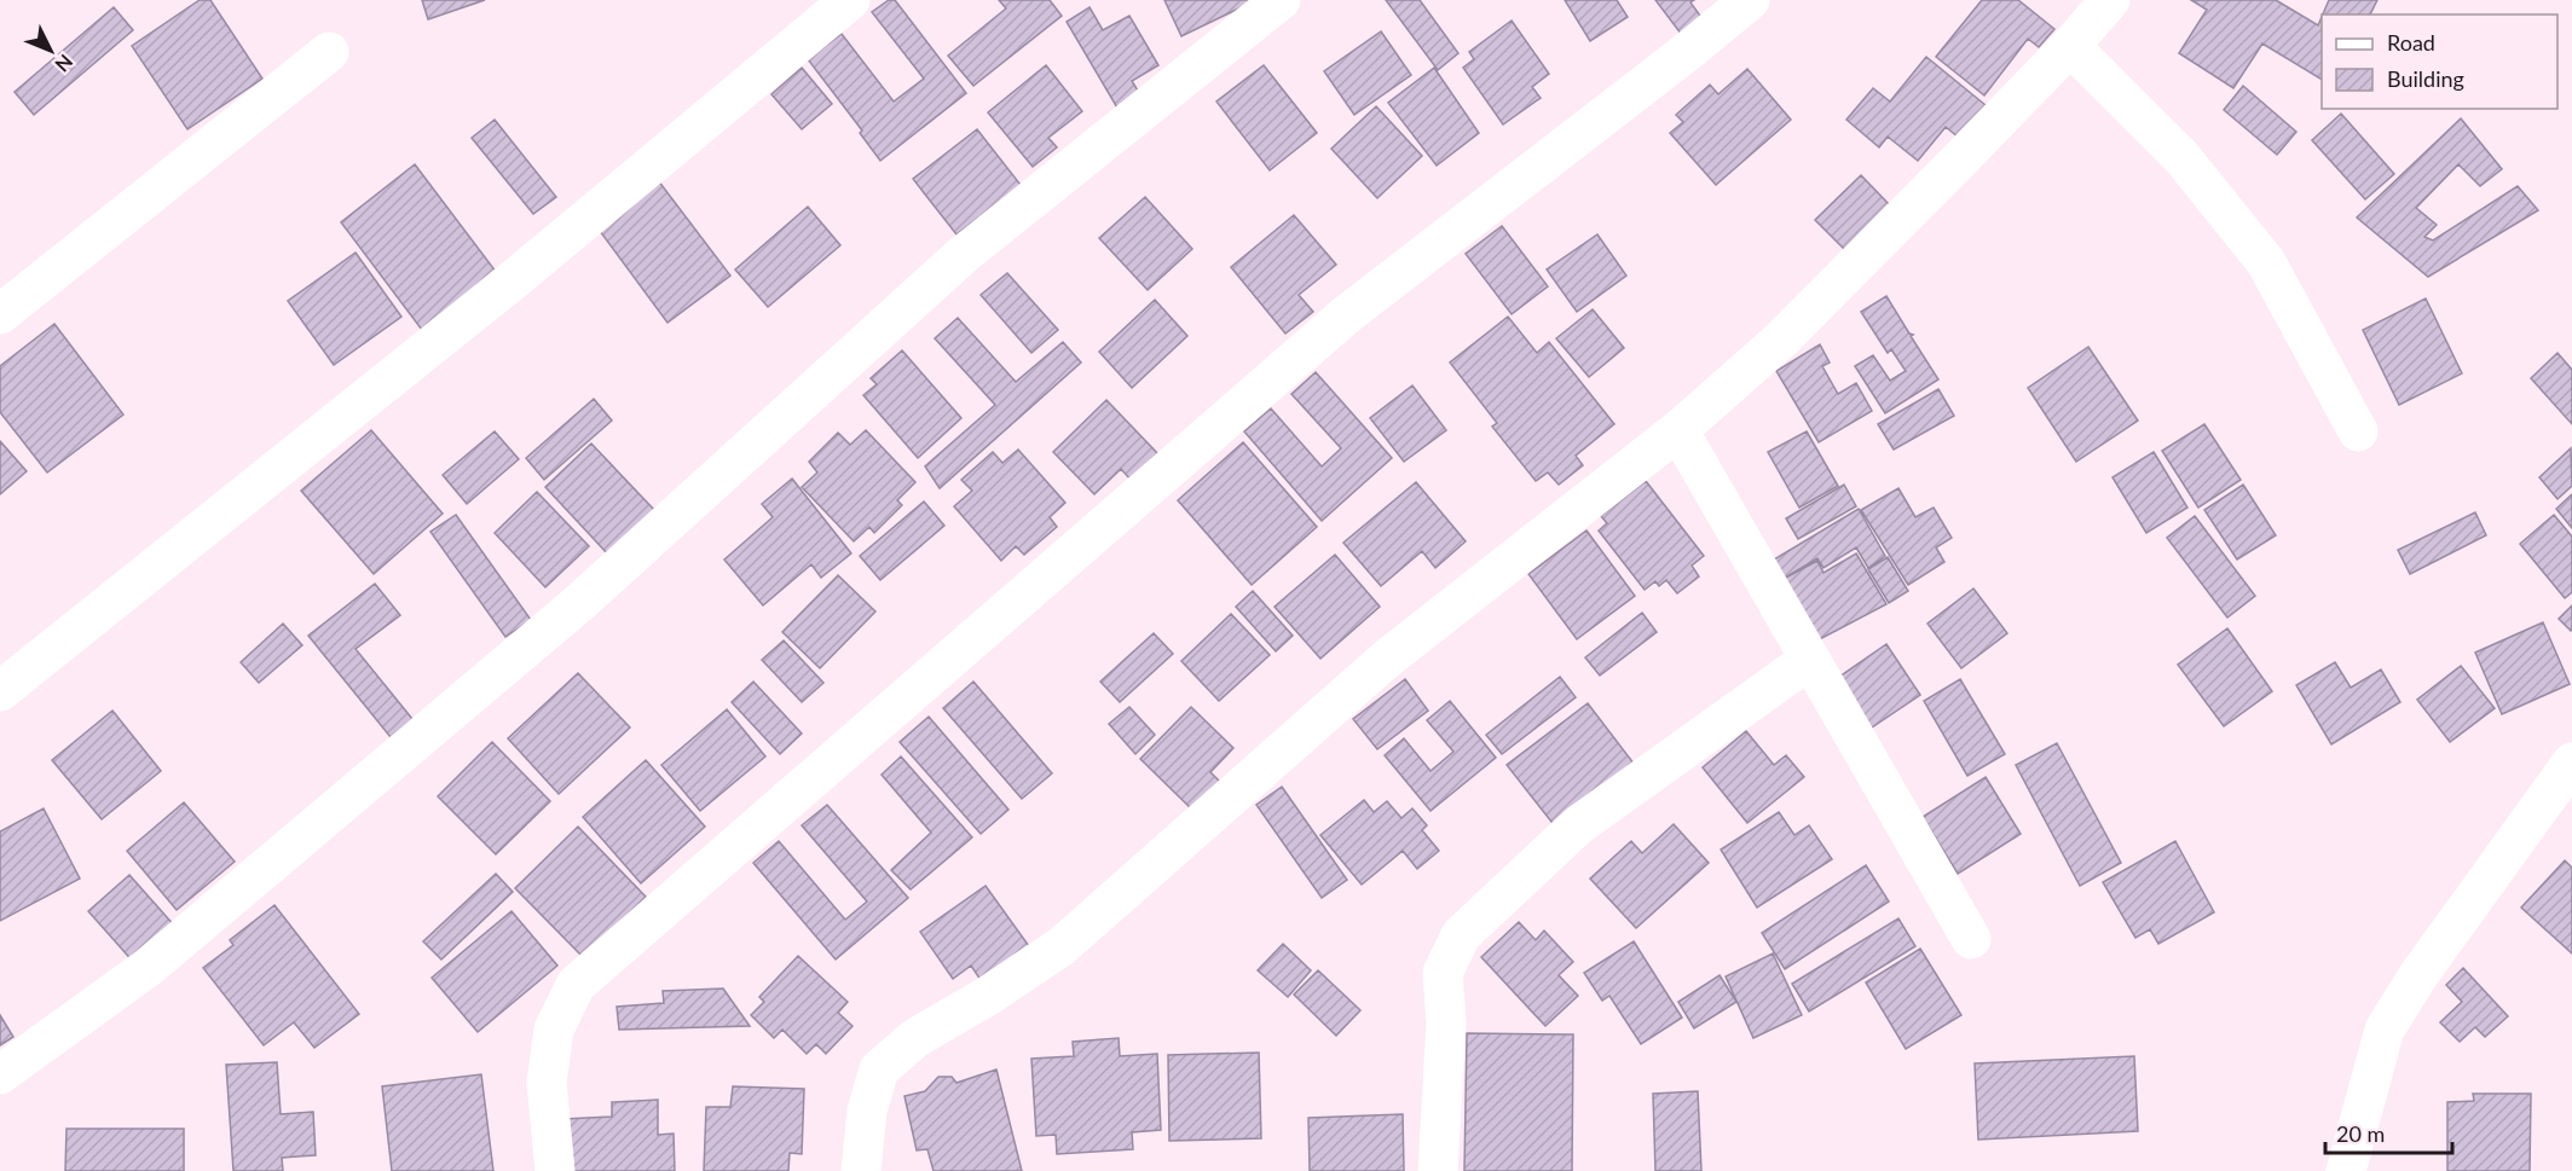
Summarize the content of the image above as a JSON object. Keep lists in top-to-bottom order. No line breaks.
{"legend":["Road","Building"],"scale_bar":"20 m","north":"bottom right"}
